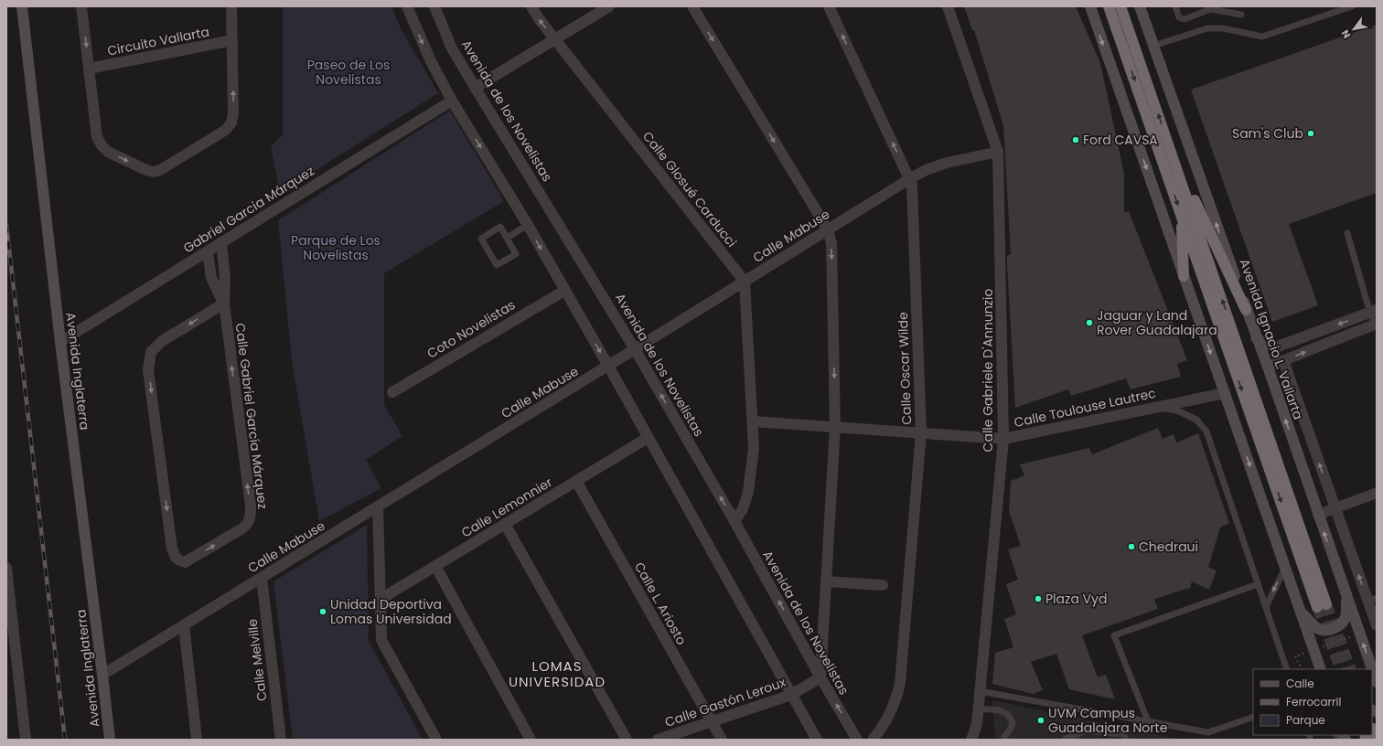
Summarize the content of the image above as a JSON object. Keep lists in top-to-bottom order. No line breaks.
{"streets":{"street":["Circuito Vallarta","Avenida de los Novelistas","Calle Glosué Carducci","Gabriel Garcia Márquez","Calle Mabuse","Coto Novelistas","Avenida Ignacio L. Vallarta","Calle Oscar Wilde","Calle Gabriele D'Annunzio","Avenida Inglaterra","Calle Toulouse Lautrec","Calle Gabriel García Márquez","Calle Lemonnier","Calle L. Ariosto","Calle Melville","Calle Gastón Leroux"]},"crossings":[["Avenida de los Novelistas","Calle Mabuse"],["Avenida de los Novelistas","Calle Gastón Leroux"],["Calle Glosué Carducci","Calle Mabuse"],["Gabriel Garcia Márquez","Avenida Inglaterra"],["Gabriel Garcia Márquez","Calle Gabriel García Márquez"],["Calle Mabuse","Calle Oscar Wilde"],["Calle Mabuse","Calle Gabriele D'Annunzio"],["Calle Mabuse","Avenida Inglaterra"],["Calle Mabuse","Calle Melville"],["Calle Oscar Wilde","Calle Toulouse Lautrec"],["Calle Gabriele D'Annunzio","Calle Toulouse Lautrec"],["Calle Lemonnier","Calle L. Ariosto"],["Calle L. Ariosto","Calle Gastón Leroux"]],"districts":["LOMAS UNIVERSIDAD"],"parks":["Paseo de Los Novelistas","Parque de Los Novelistas"],"places":["Sam's Club","Ford CAVSA","Jaguar y Land Rover Guadalajara","Chedraui","Plaza Vyd","Unidad Deportiva Lomas Universidad","UVM Campus Guadalajara Norte"],"legend":["Calle","Ferrocarril","Parque"],"north":"bottom left"}
